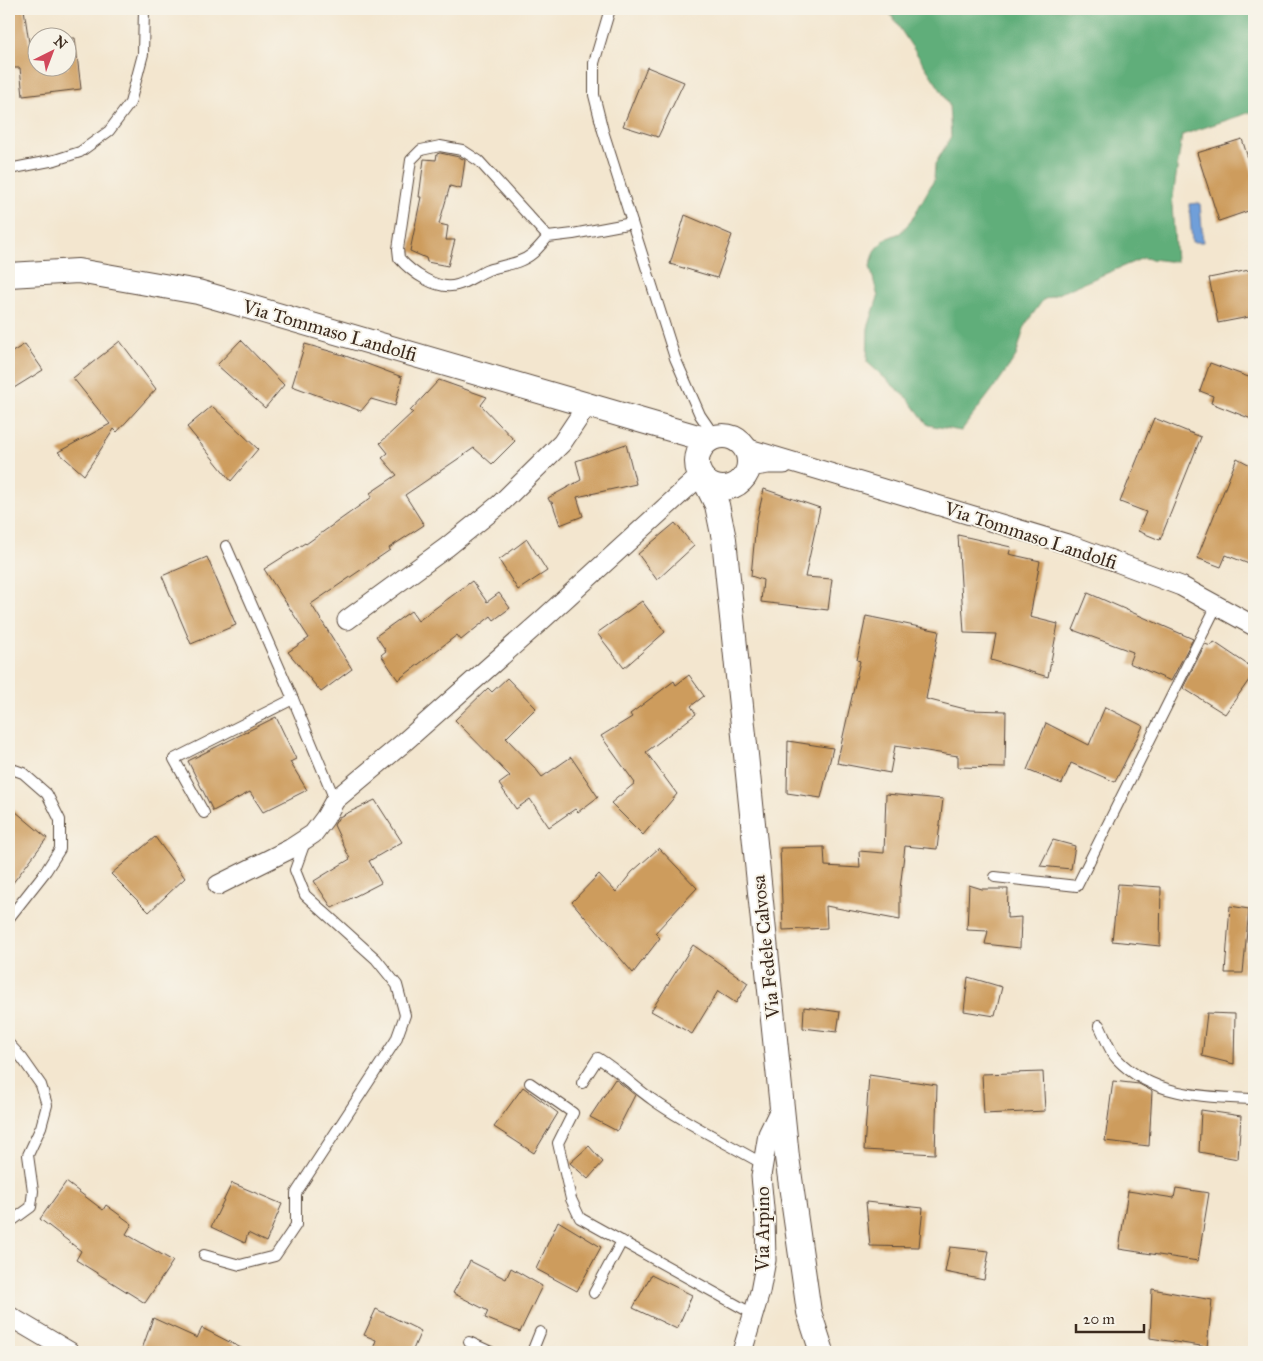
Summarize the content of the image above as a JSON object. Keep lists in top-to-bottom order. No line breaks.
{"streets":{"street":["Via Tommaso Landolfi","Via Fedele Calvosa","Via Arpino"]},"crossings":[["Via Tommaso Landolfi","Via Fedele Calvosa"],["Via Fedele Calvosa","Via Arpino"]],"scale_bar":"20 m","north":"top right"}
